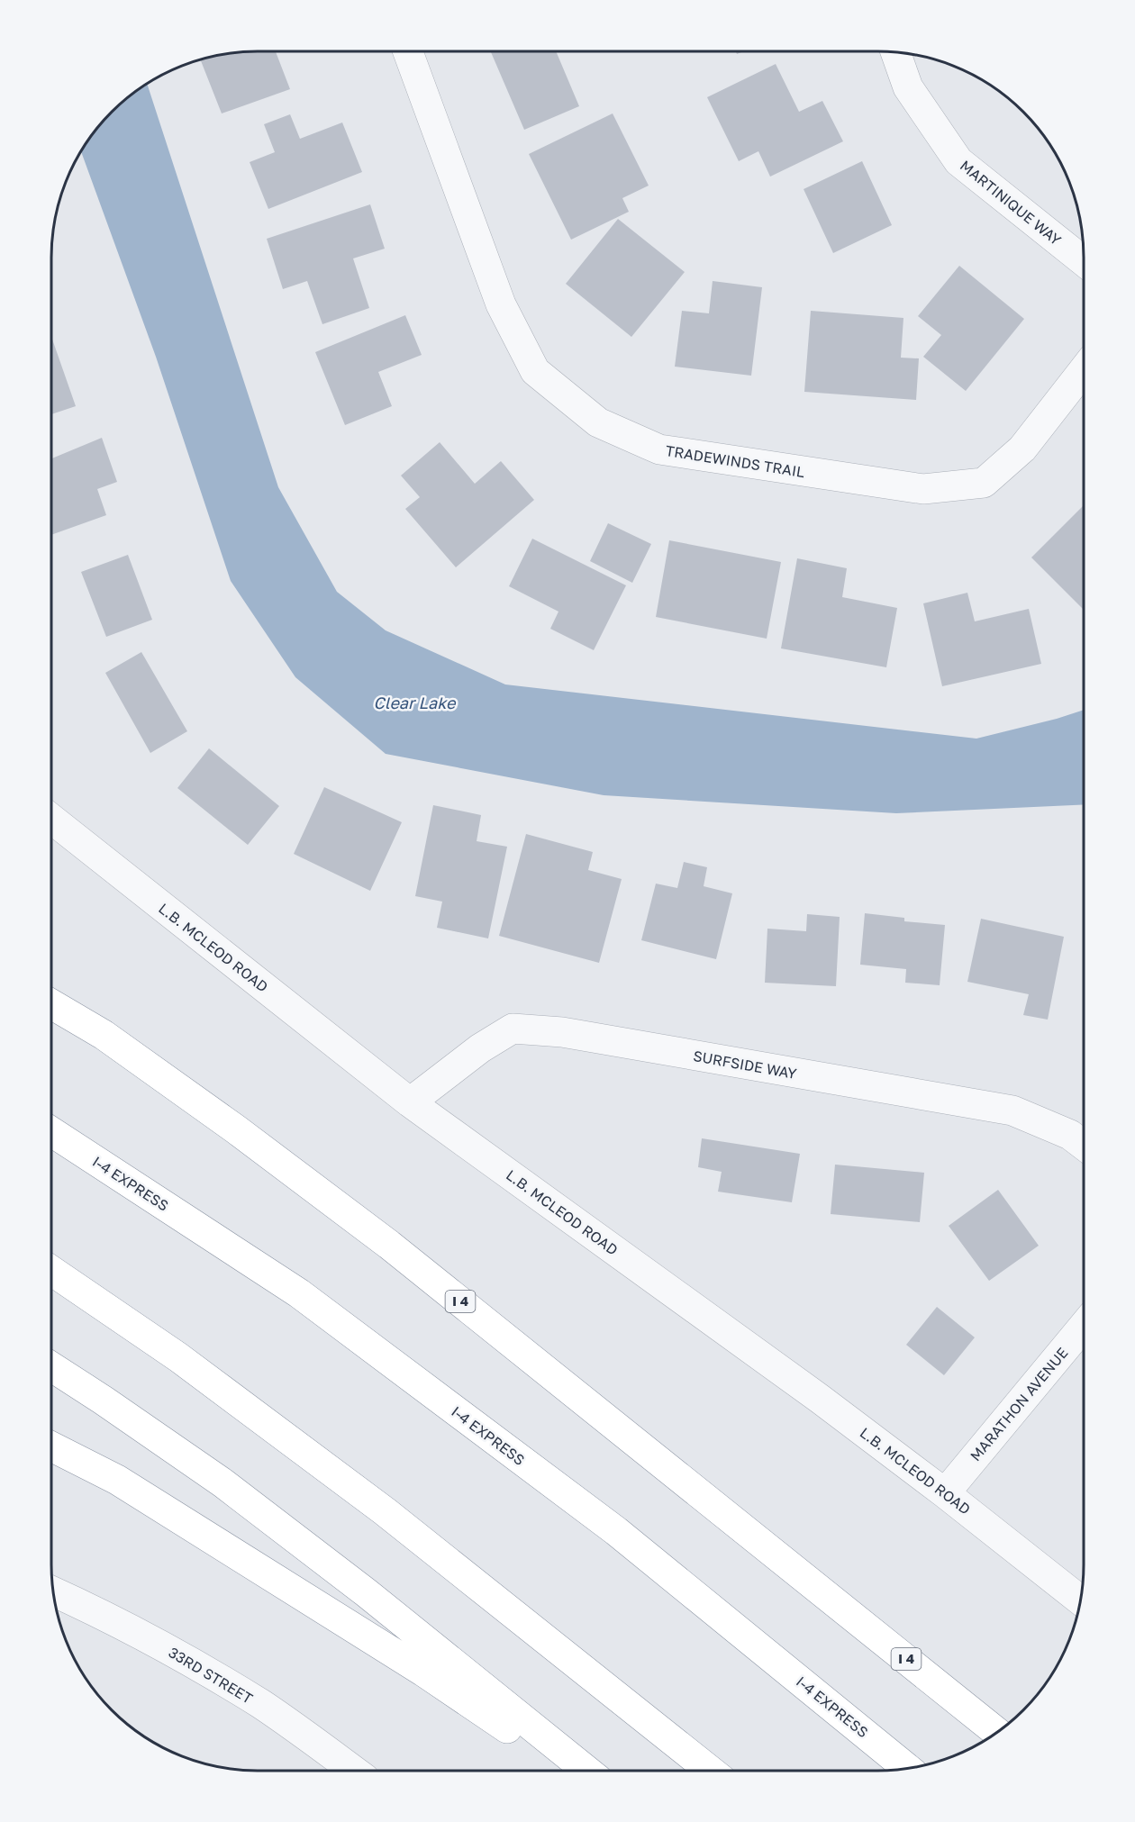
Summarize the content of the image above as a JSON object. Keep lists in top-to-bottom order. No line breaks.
{"streets":{"highway":["I-4 EXPRESS","I 4"],"street":["MARTINIQUE WAY","TRADEWINDS TRAIL","L.B. MCLEOD ROAD","SURFSIDE WAY","MARATHON AVENUE","33RD STREET"]},"crossings":[["L.B. MCLEOD ROAD","SURFSIDE WAY"],["L.B. MCLEOD ROAD","MARATHON AVENUE"]],"water":["Clear Lake"]}
